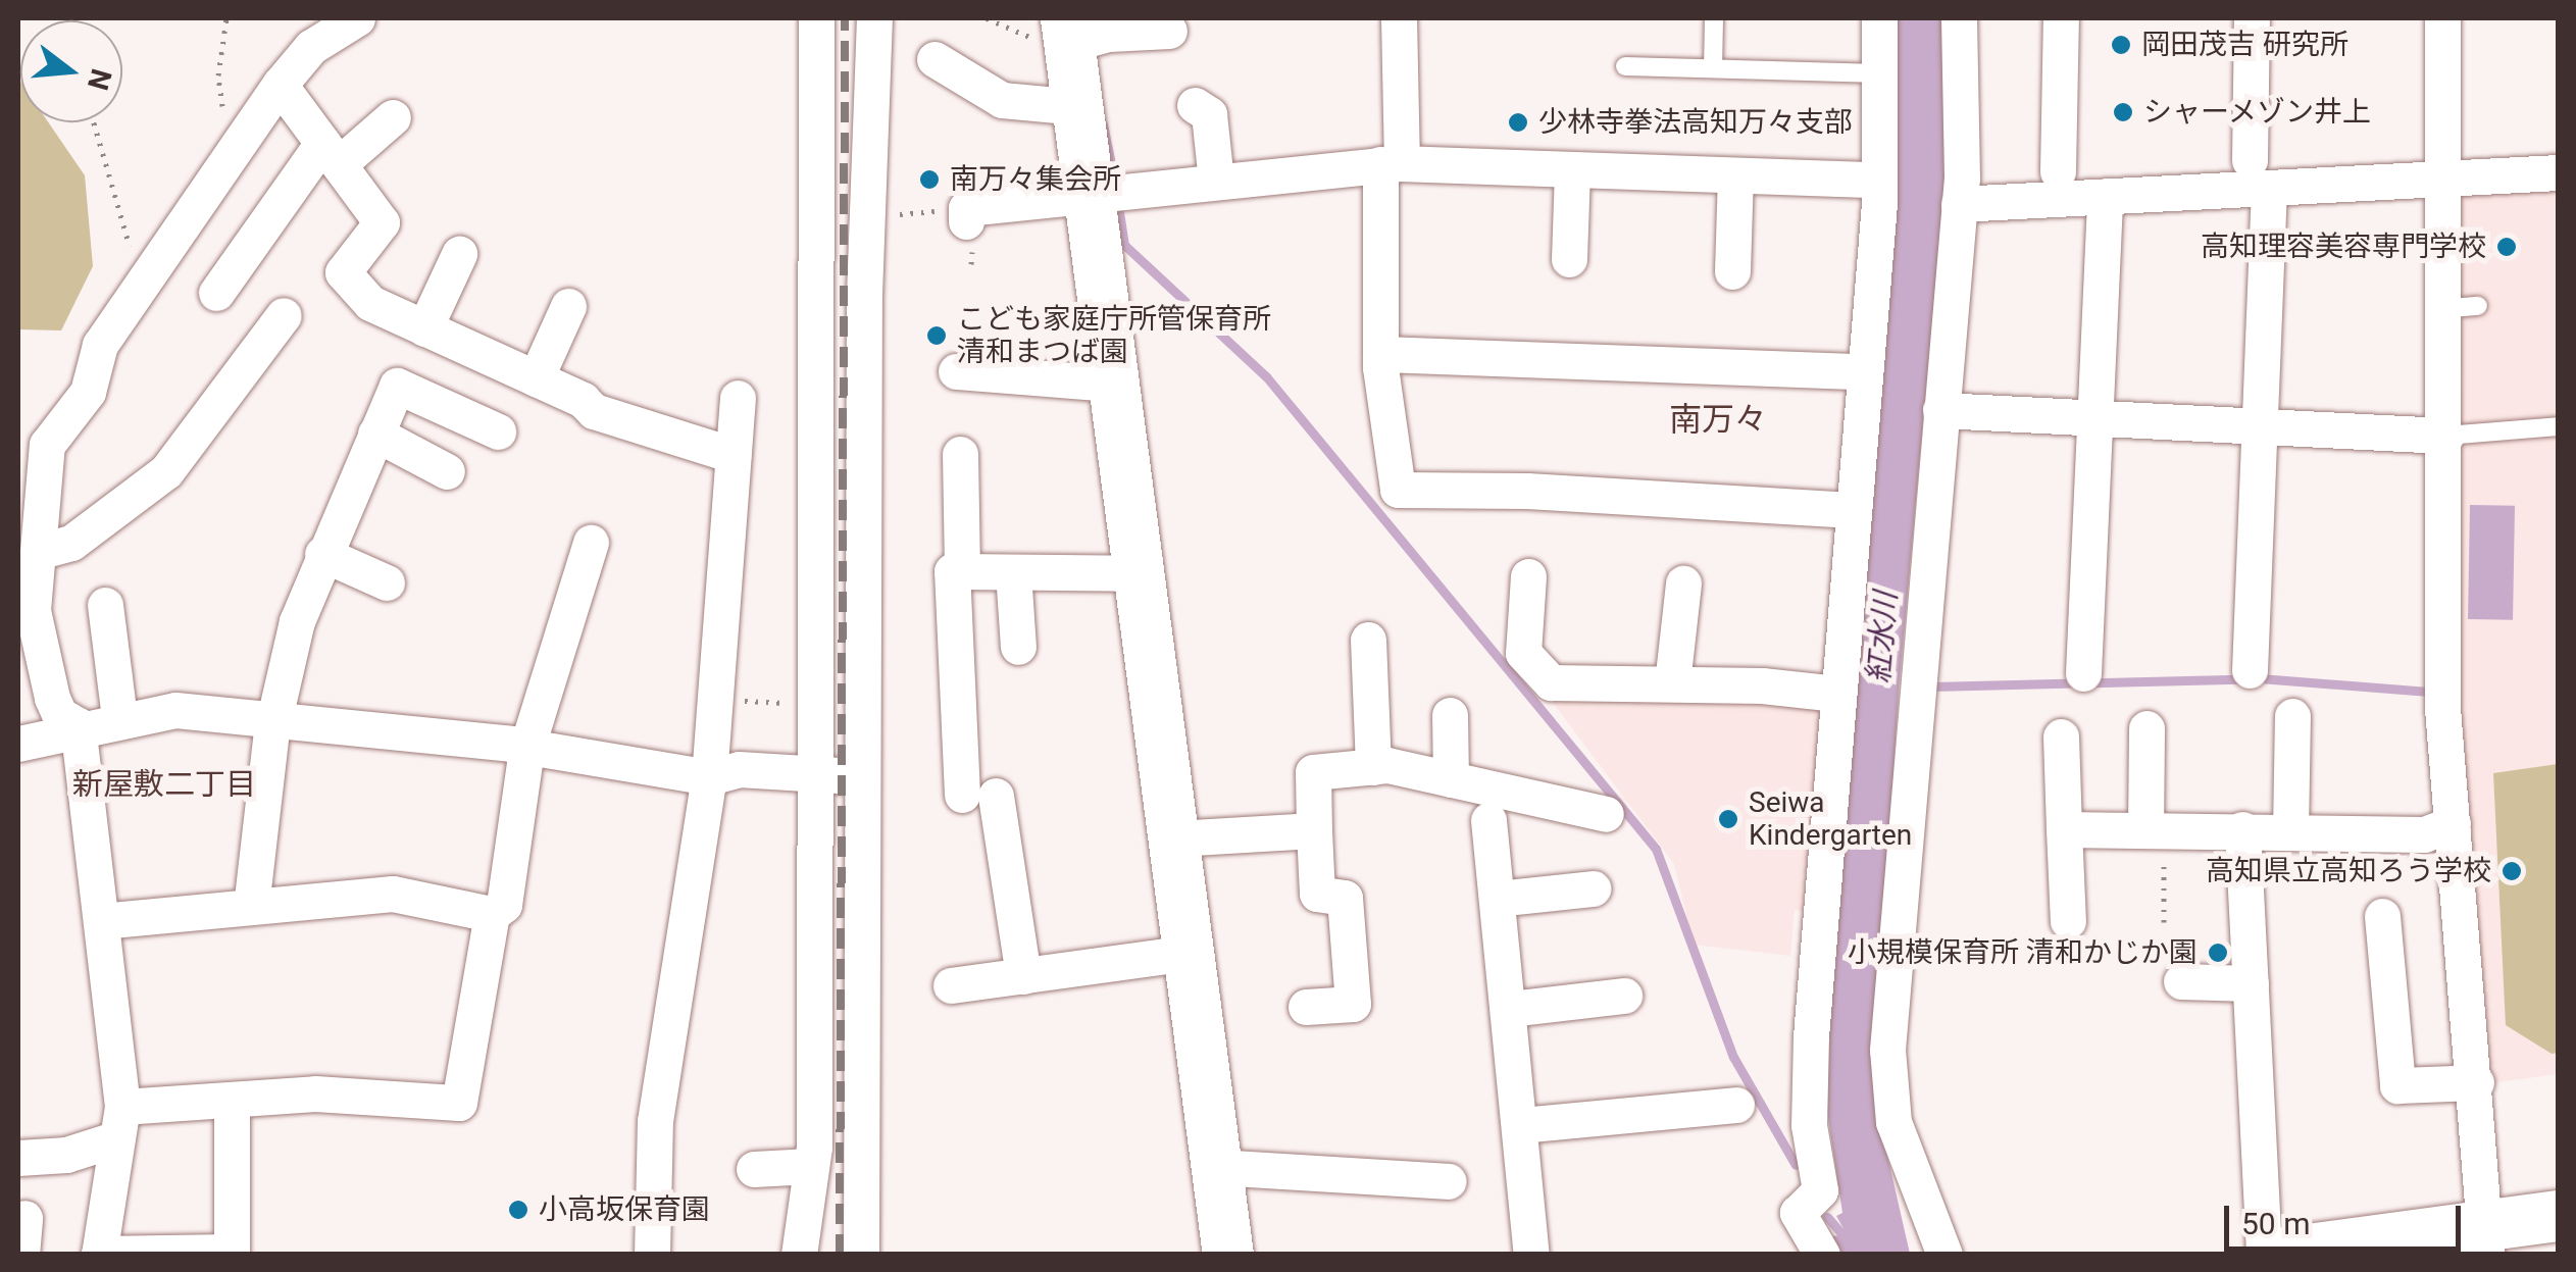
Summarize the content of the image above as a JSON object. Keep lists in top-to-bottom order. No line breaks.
{"districts":["南万々","新屋敷二丁目"],"water":["紅水川"],"places":["岡田茂吉 研究所","シャーメゾン井上","少林寺拳法高知万々支部","南万々集会所","高知理容美容専門学校","こども家庭庁所管保育所 清和まつば園","Seiwa Kindergarten","高知県立高知ろう学校","小規模保育所 清和かじか園","小高坂保育園"],"scale_bar":"50 m","north":"right"}
